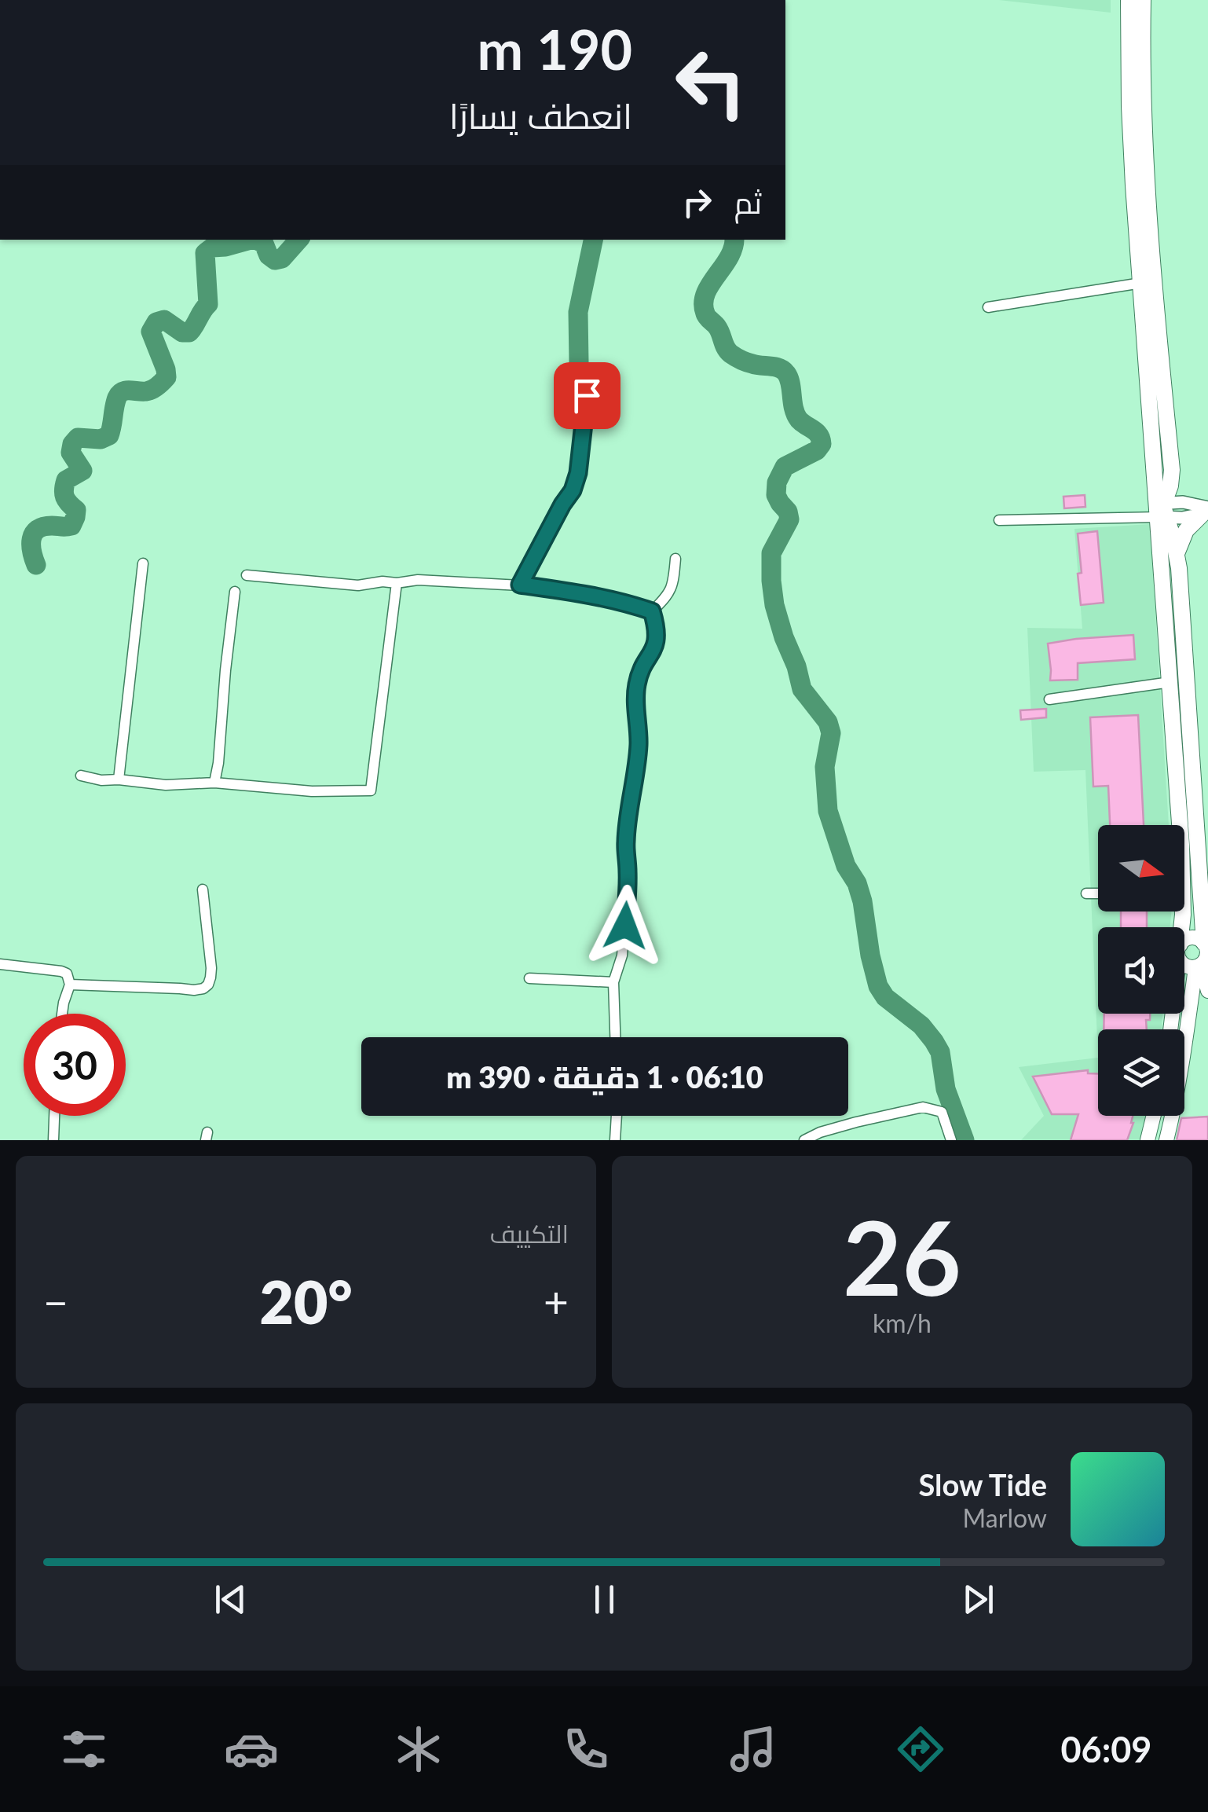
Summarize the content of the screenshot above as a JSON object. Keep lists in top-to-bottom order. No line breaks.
{"north":"right","page":{"turn":["190 m","انعطف يسارًا"],"then":"ثم","limit":"30","trip":"06:10 · 1 دقيقة · 390 m","tile":[["26","km/h"],"التكييف"],"heat":["−","20°","+"],"song":["Slow Tide","Marlow"],"tabs":"06:09"}}
